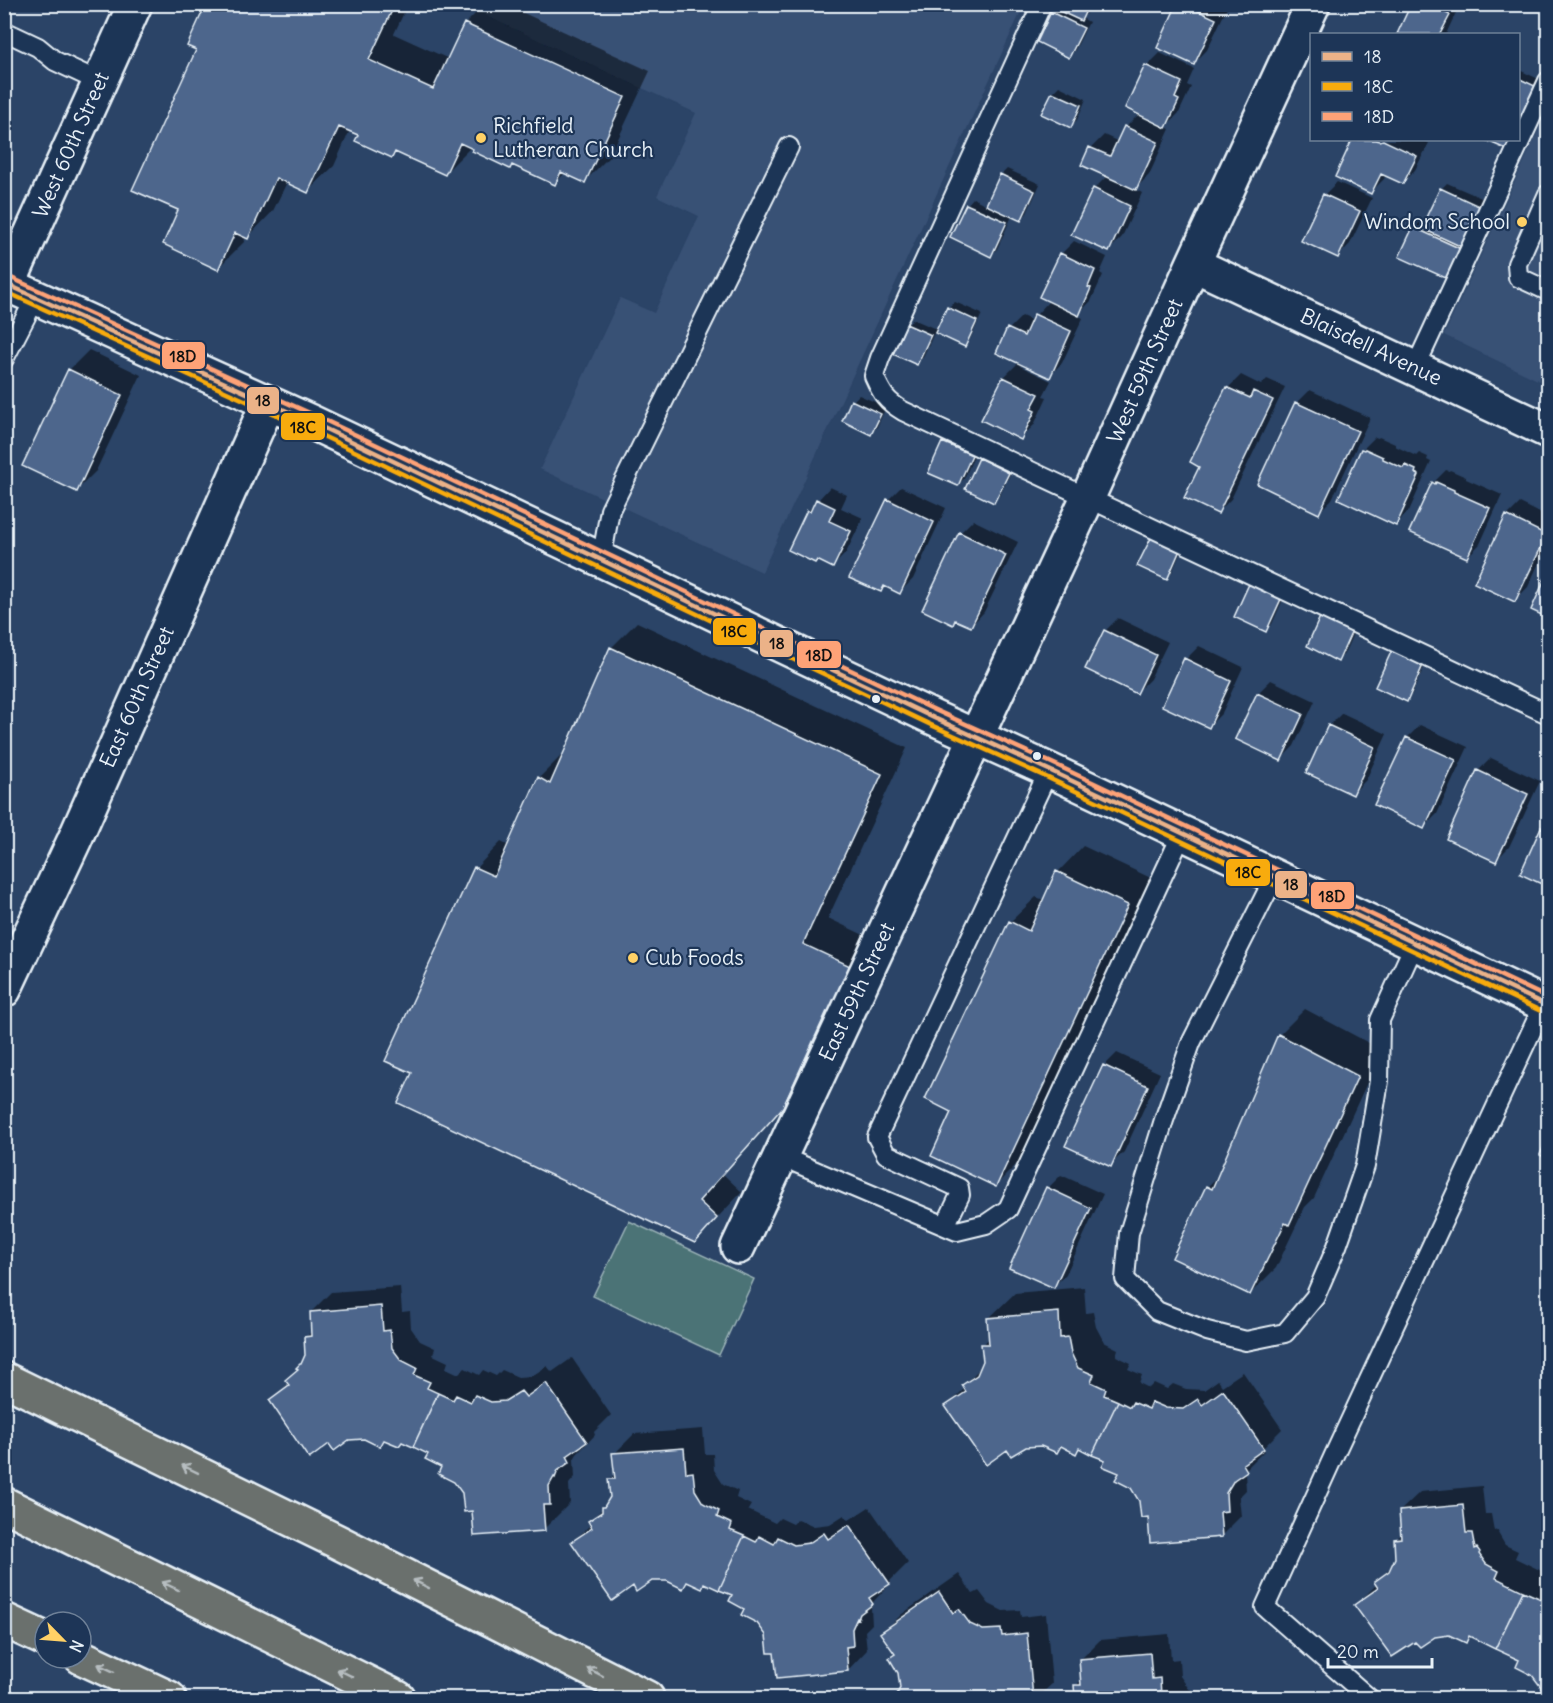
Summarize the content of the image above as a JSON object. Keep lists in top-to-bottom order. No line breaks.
{"streets":{"street":["West 60th Street","Blaisdell Avenue","West 59th Street","East 60th Street","East 59th Street"]},"crossings":[["Blaisdell Avenue","West 59th Street"],["West 59th Street","East 59th Street"]],"places":["Richfield Lutheran Church","Windom School","Cub Foods"],"lines":["transit line 18D","transit line 18","transit line 18C"],"legend":["18","18C","18D"],"scale_bar":"20 m","north":"bottom right"}
